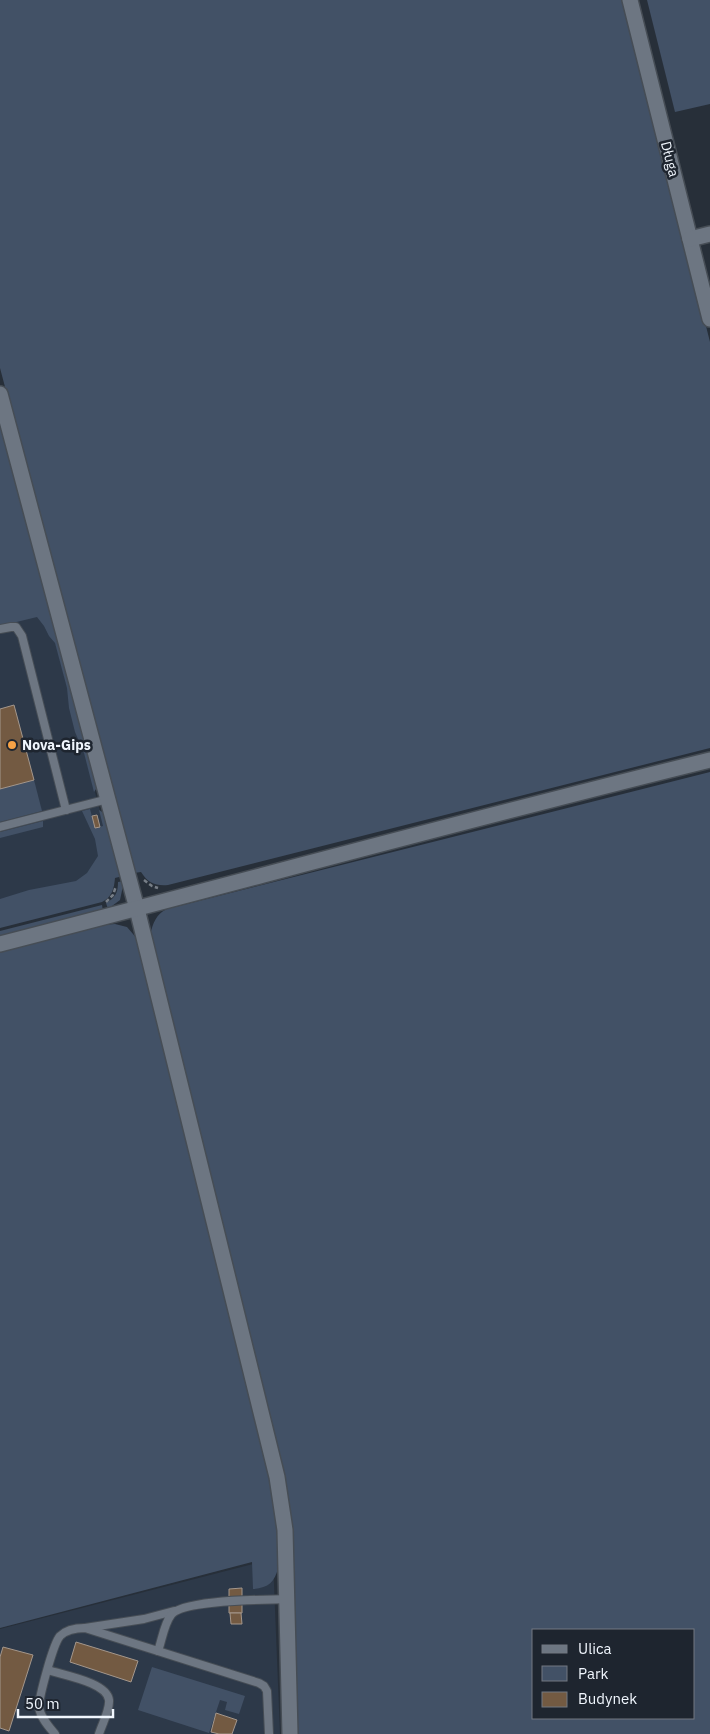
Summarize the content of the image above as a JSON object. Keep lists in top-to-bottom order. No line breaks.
{"streets":{"street":["Długa"]},"places":["Nova-Gips"],"legend":["Ulica","Park","Budynek"],"scale_bar":"50 m"}
